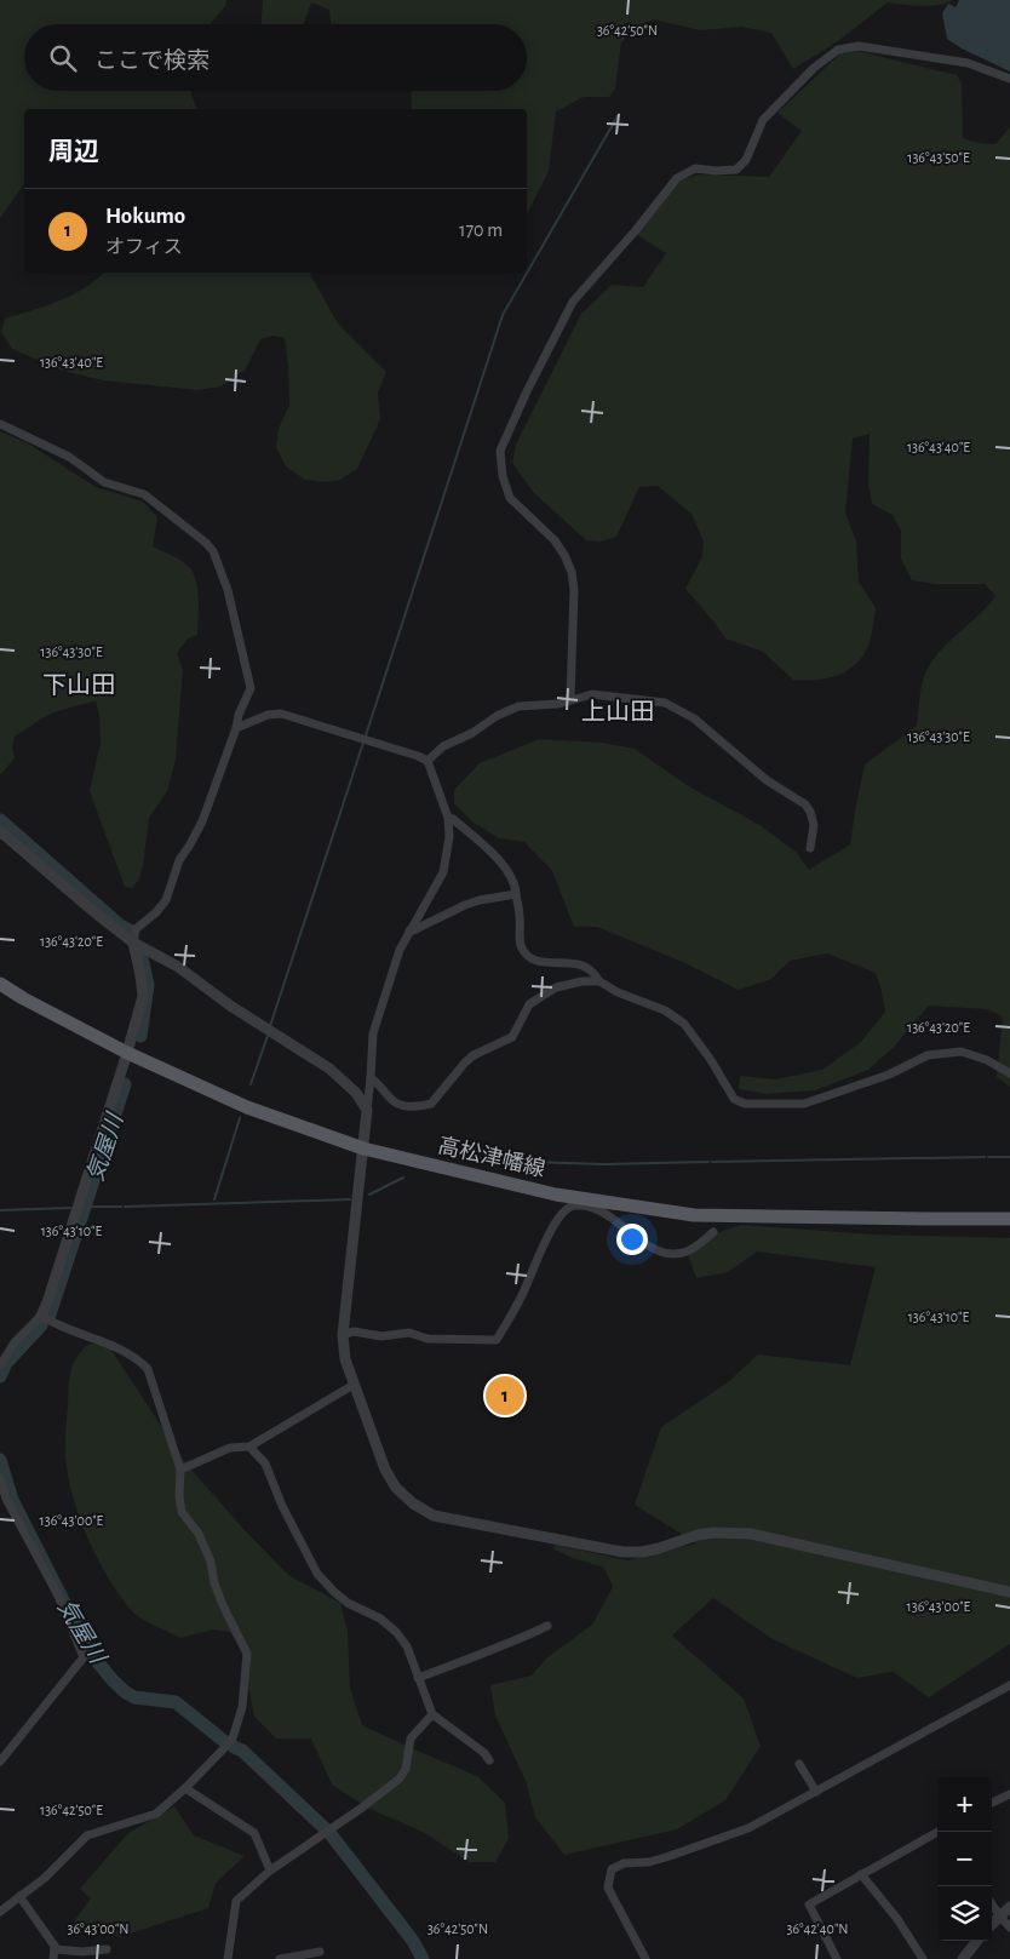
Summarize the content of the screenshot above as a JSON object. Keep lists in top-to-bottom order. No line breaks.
{"streets":{"main road":["高松津幡線"]},"districts":["下山田","上山田"],"water":["気屋川"],"page":{"search":"ここで検索","heading":"周辺","list":[{"mark":"1","name":"Hokumo","note":"オフィス","value":"170 m"}],"pins":"1","map_buttons":["+","−"]},"coordinates":["36°42'50\"N","136°43'50\"E","136°43'40\"E","136°43'30\"E","136°43'20\"E","136°43'10\"E","136°43'00\"E","136°42'50\"E","36°43'00\"N","36°42'40\"N"]}
